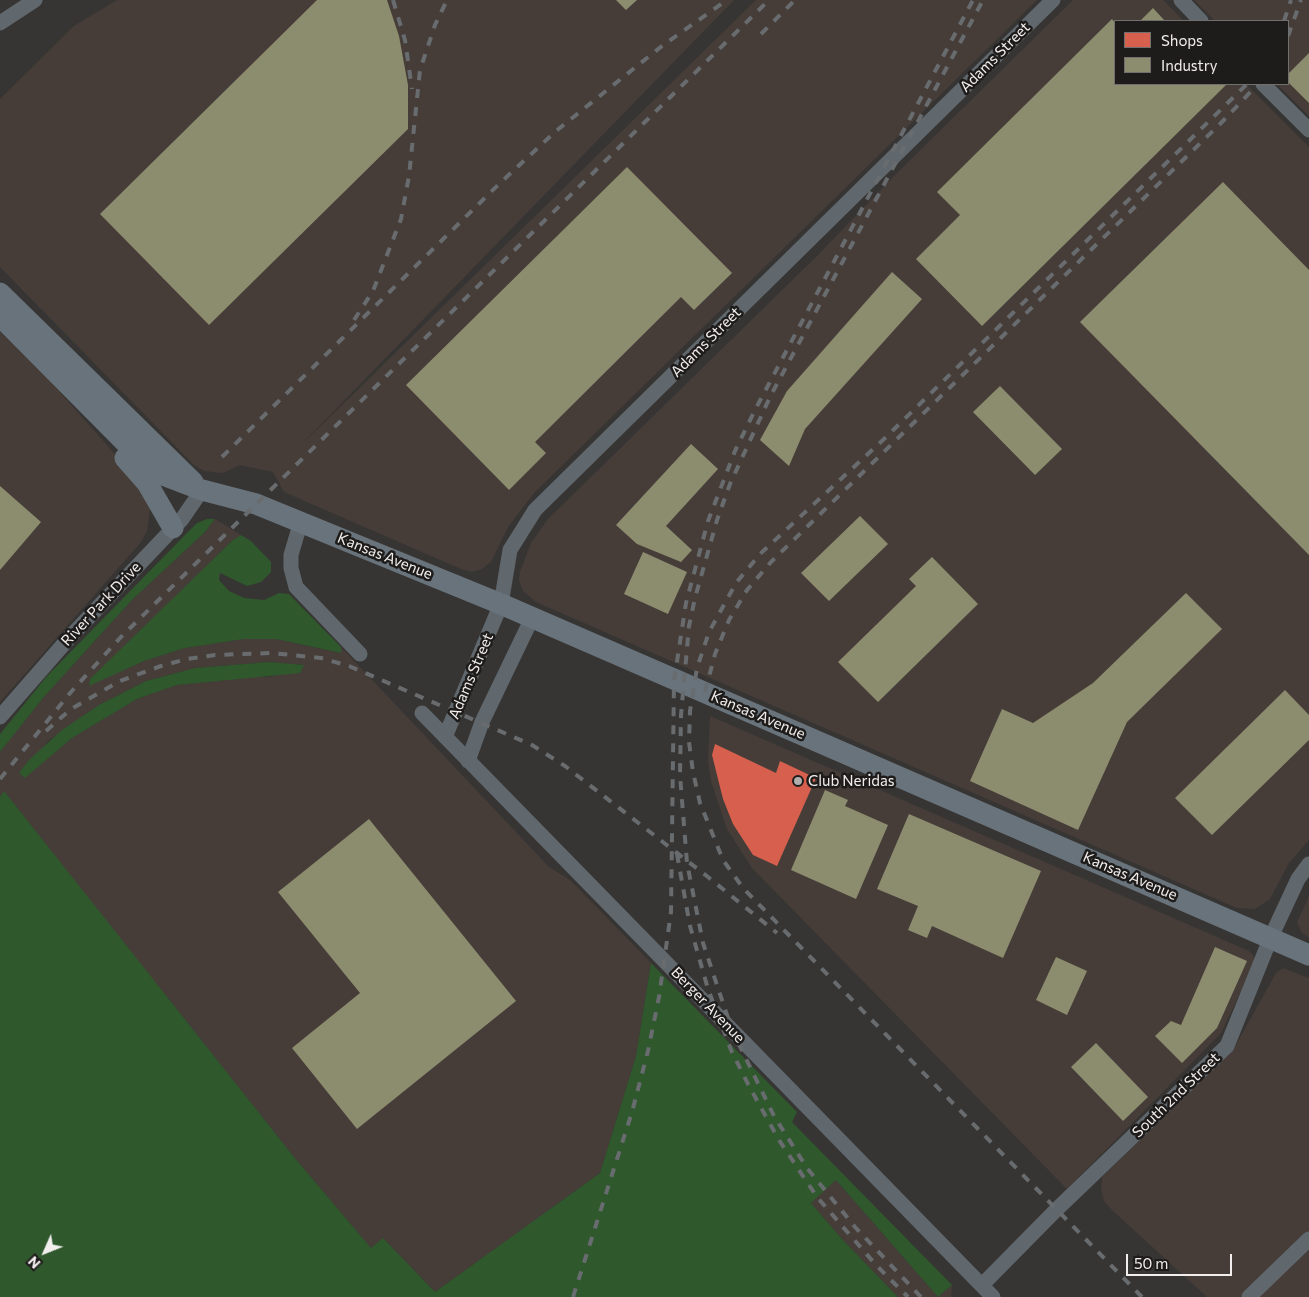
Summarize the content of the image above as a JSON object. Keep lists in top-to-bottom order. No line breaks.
{"streets":{"main road":["Kansas Avenue"],"street":["Adams Street","River Park Drive","Berger Avenue","South 2nd Street"]},"crossings":[["Adams Street","Kansas Avenue"],["Adams Street","Berger Avenue"],["Kansas Avenue","River Park Drive"],["Kansas Avenue","South 2nd Street"],["Berger Avenue","South 2nd Street"]],"places":["Club Neridas"],"legend":["Shops","Industry"],"scale_bar":"50 m","north":"bottom left"}
